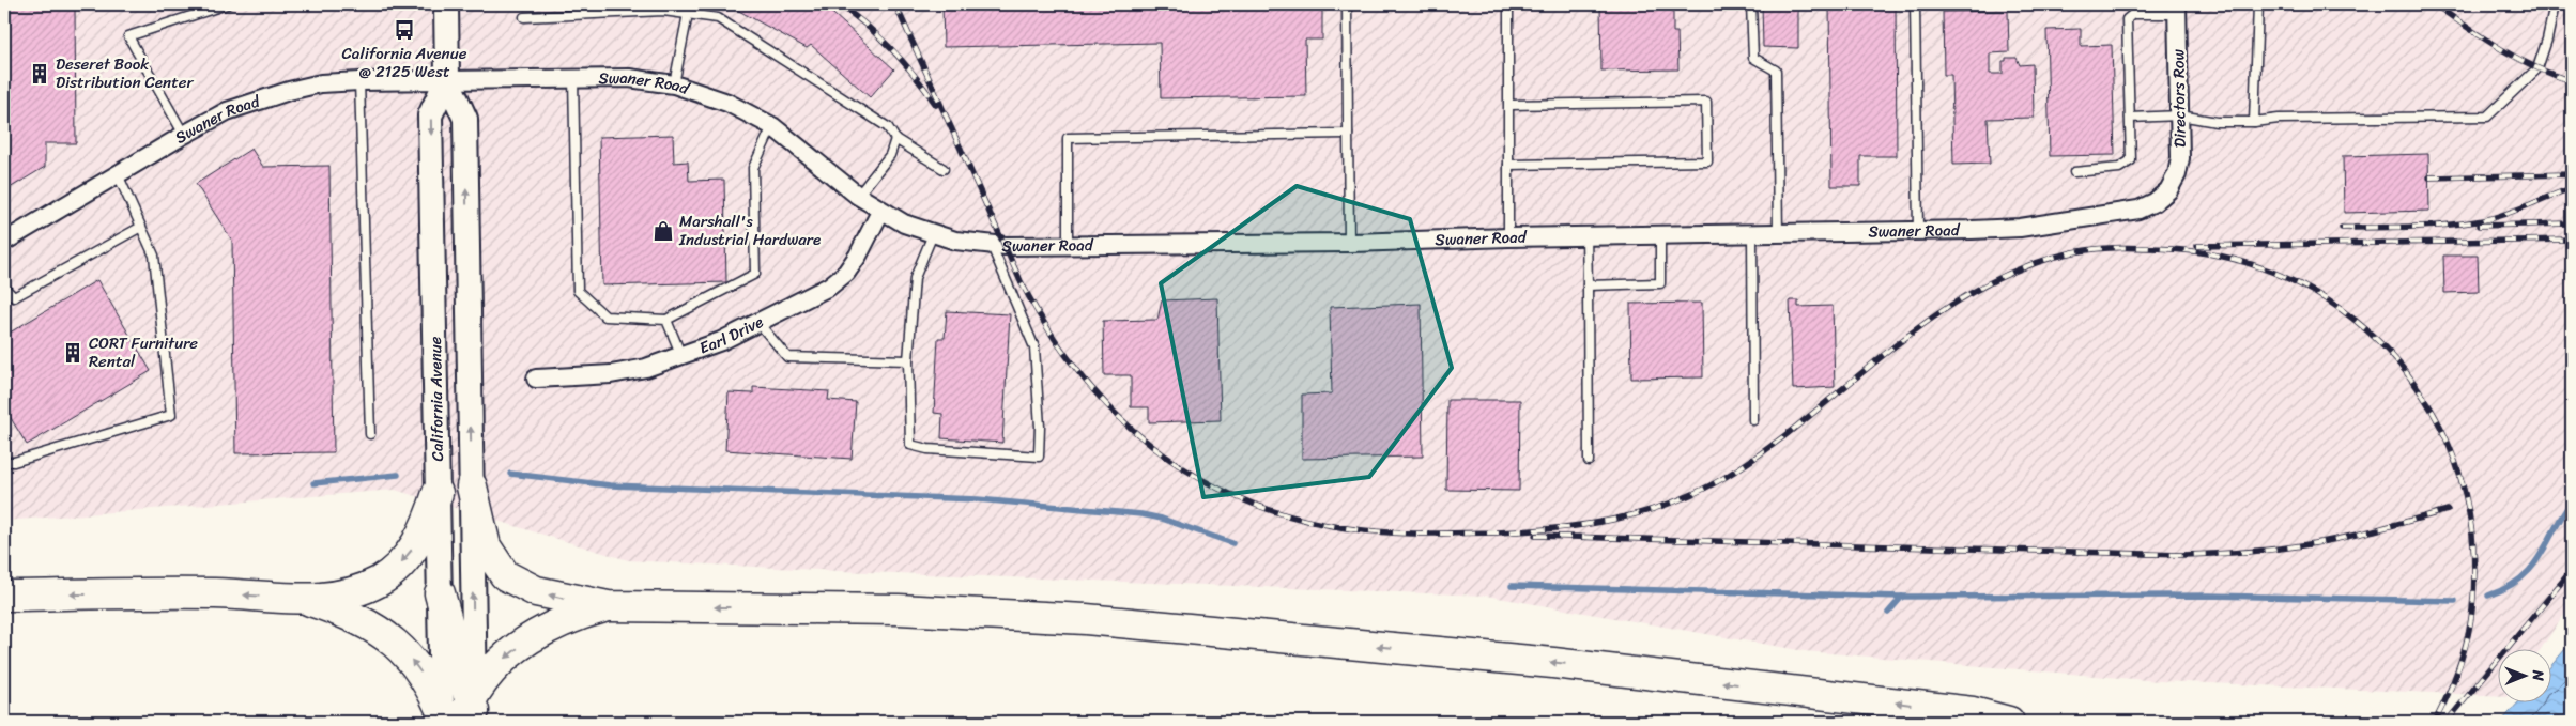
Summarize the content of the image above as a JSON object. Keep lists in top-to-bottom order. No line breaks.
{"streets":{"main road":["California Avenue"],"street":["Swaner Road","Directors Row","Earl Drive"]},"crossings":[["Swaner Road","Directors Row"],["Swaner Road","Earl Drive"],["Swaner Road","California Avenue"]],"places":{"bus stop":["California Avenue @ 2125 West"],"building":["Deseret Book Distribution Center","CORT Furniture Rental"],"shop":["Marshall's Industrial Hardware"]},"north":"right"}
